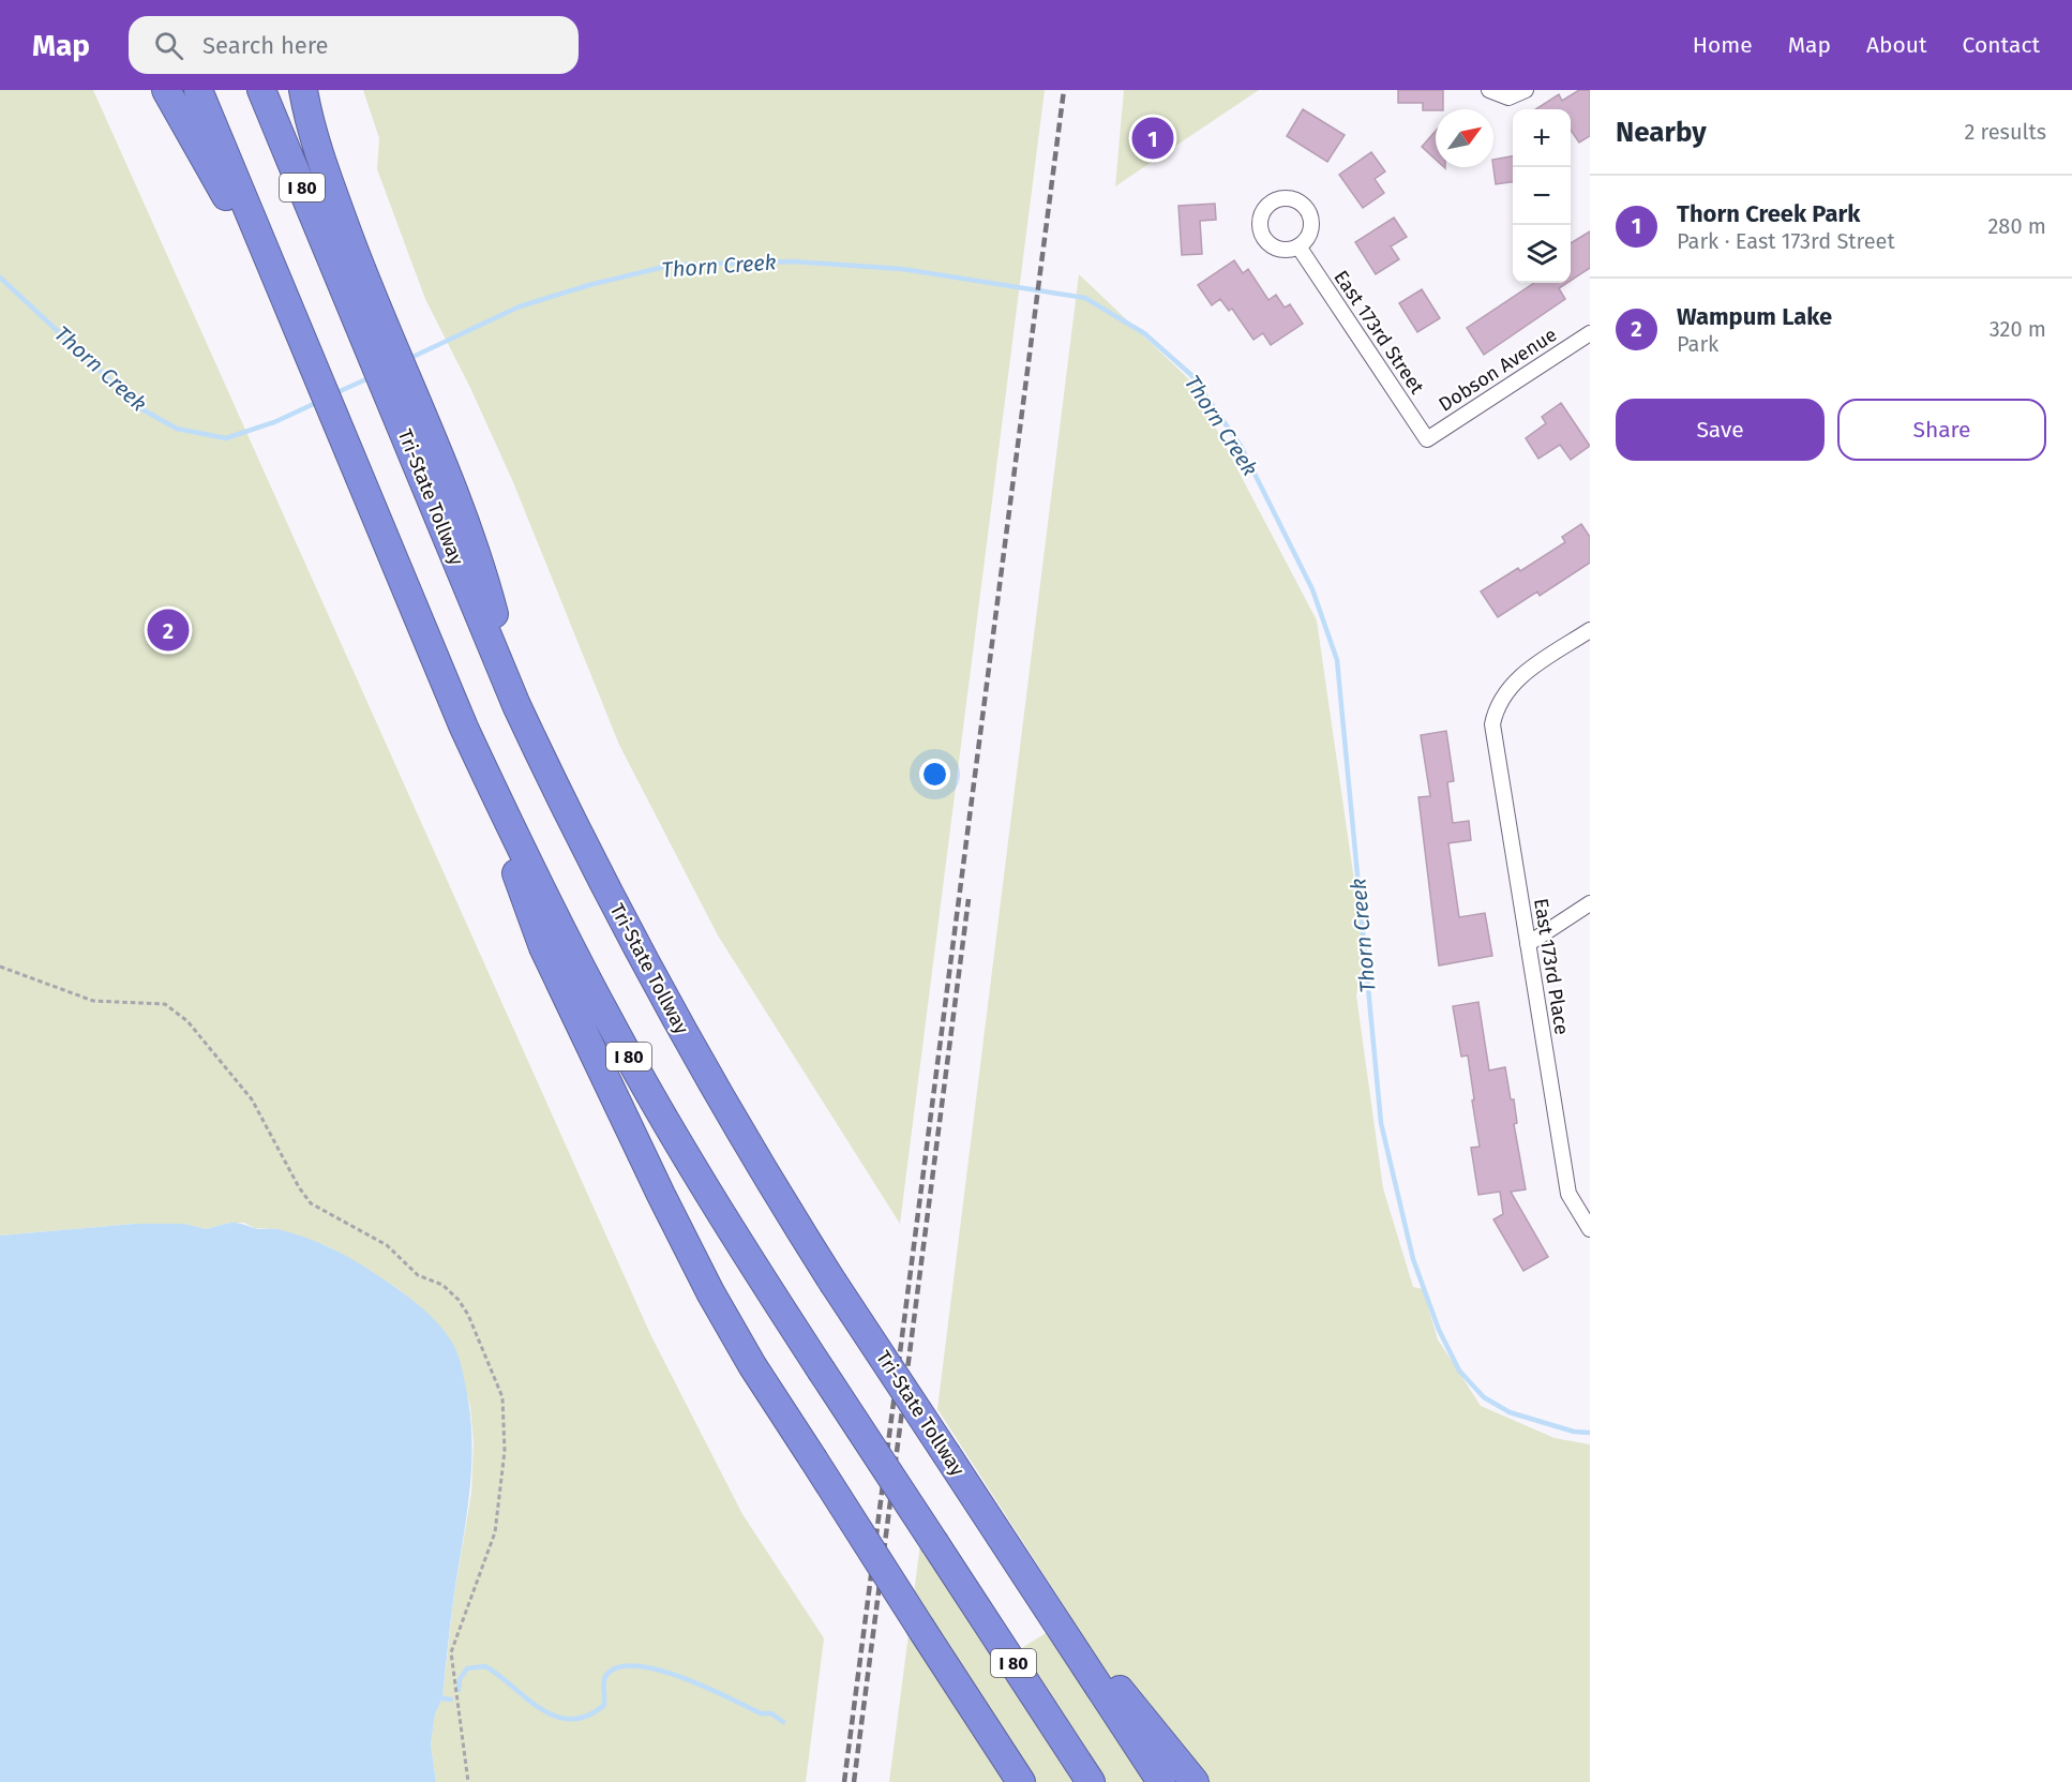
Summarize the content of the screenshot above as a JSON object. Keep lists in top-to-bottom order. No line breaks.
{"streets":{"highway":["I 80","Tri-State Tollway"],"street":["East 173rd Street","Dobson Avenue","East 173rd Place"]},"crossings":[["I 80","Tri-State Tollway"],["East 173rd Street","Dobson Avenue"]],"water":["Thorn Creek"],"north":"top right","page":{"header":"Map","search":"Search here","nav":["Home","Map","About","Contact"],"heading":["Nearby","2 results"],"map_buttons":["+","−"],"pins":["1","2"],"list":[{"mark":"1","name":"Thorn Creek Park","note":"Park · East 173rd Street","value":"280 m"},{"mark":"2","name":"Wampum Lake","note":"Park","value":"320 m"}],"buttons":["Save","Share"]}}
